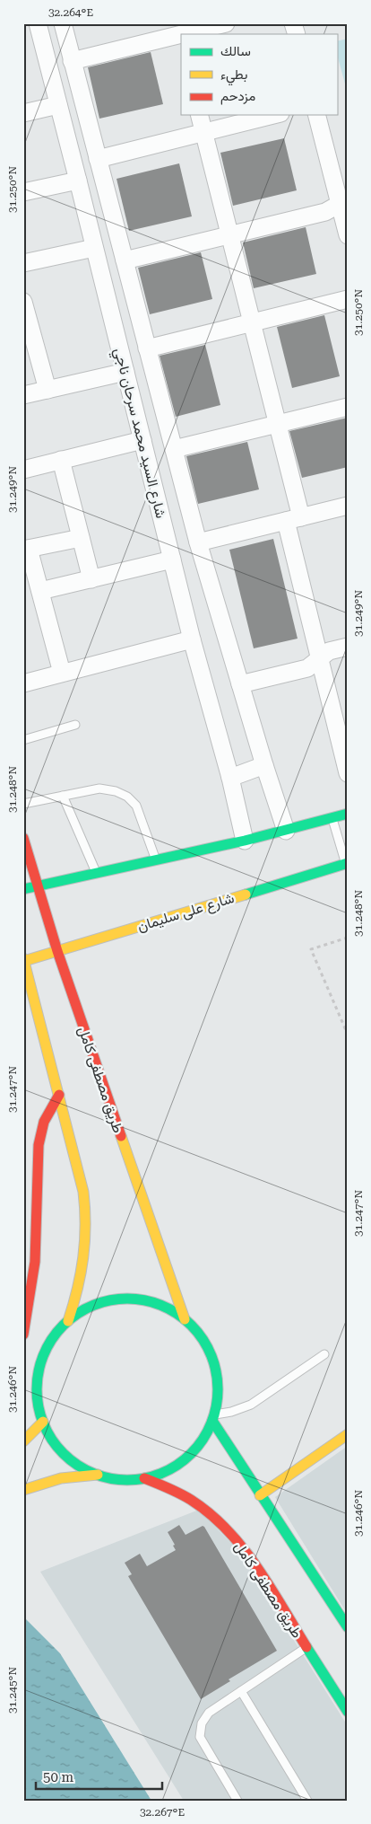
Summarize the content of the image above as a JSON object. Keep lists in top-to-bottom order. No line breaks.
{"streets":{"main road":["شارع على سليمان","طريق مصطفى كامل"],"street":["شارع السيد محمد سرحان ناجي"]},"crossings":[["شارع على سليمان","طريق مصطفى كامل"]],"legend":["سالك","بطيء","مزدحم"],"scale_bar":"50 m","coordinates":["32.264°E","31.250°N","31.249°N","31.248°N","31.247°N","31.246°N","31.245°N","32.267°E"]}
